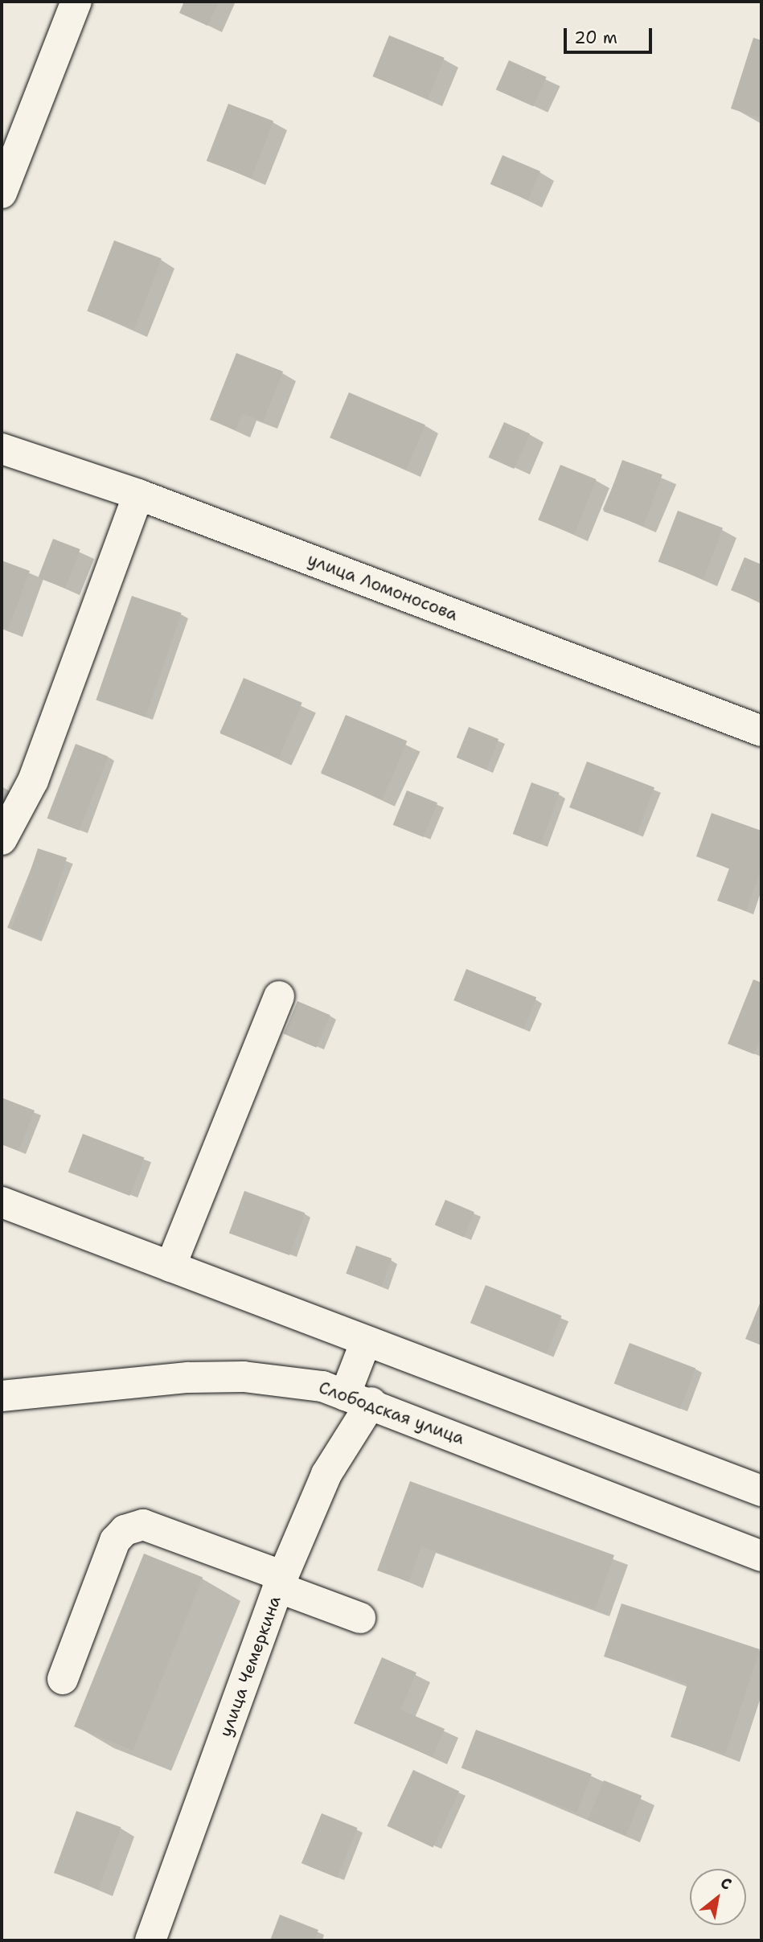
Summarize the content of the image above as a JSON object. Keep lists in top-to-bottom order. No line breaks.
{"streets":{"street":["улица Ломоносова","Слободская улица","улица Чемеркина"]},"crossings":[["Слободская улица","улица Чемеркина"]],"scale_bar":"20 m","north":"top right"}
